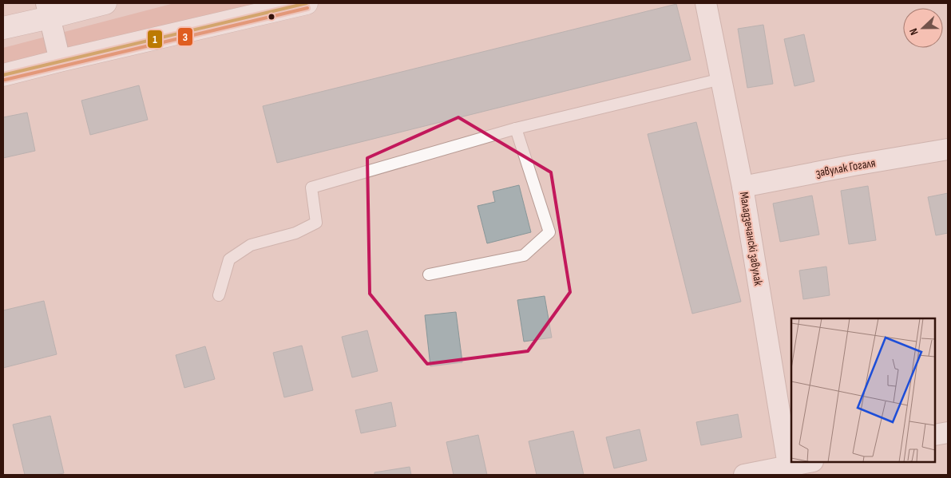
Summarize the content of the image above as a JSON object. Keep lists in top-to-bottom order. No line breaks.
{"streets":{"street":["завулак Гогаля","Маладзечанскі завулак"]},"crossings":[["завулак Гогаля","Маладзечанскі завулак"]],"lines":["transit line 1","transit line 3"],"north":"left"}
